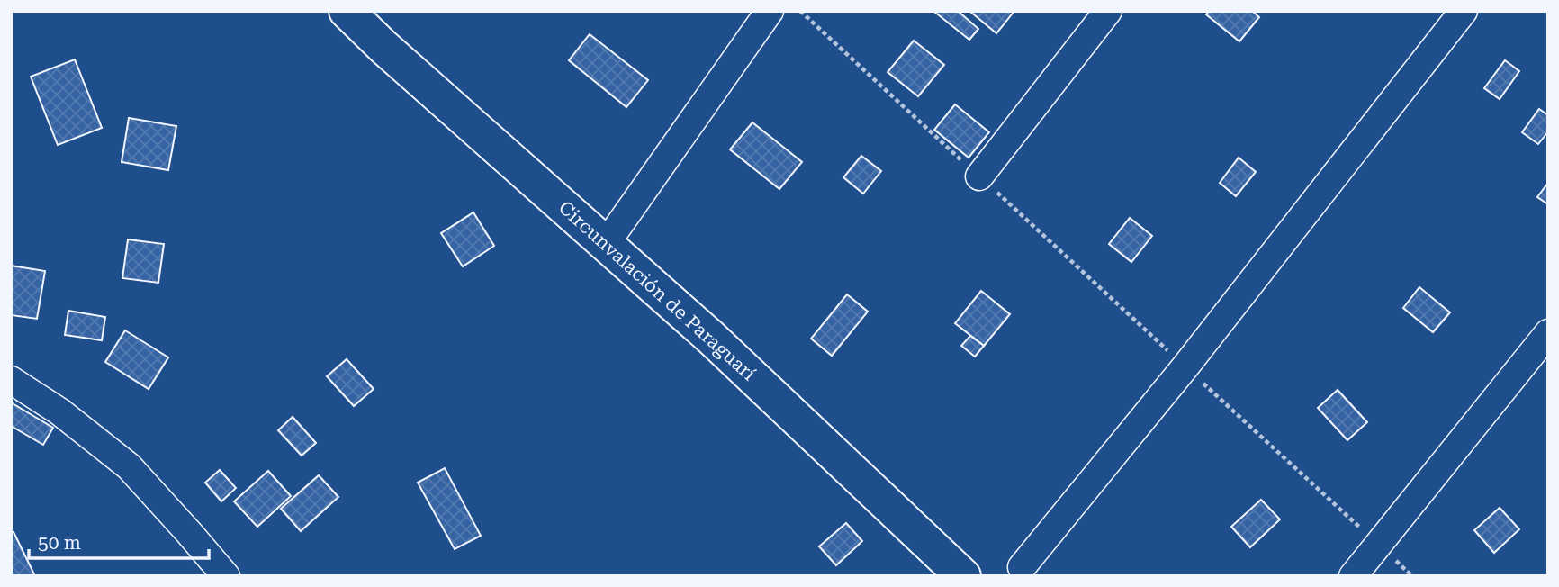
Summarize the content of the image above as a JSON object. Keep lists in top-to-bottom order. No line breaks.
{"streets":{"highway":["Circunvalación de Paraguarí"]},"scale_bar":"50 m"}
